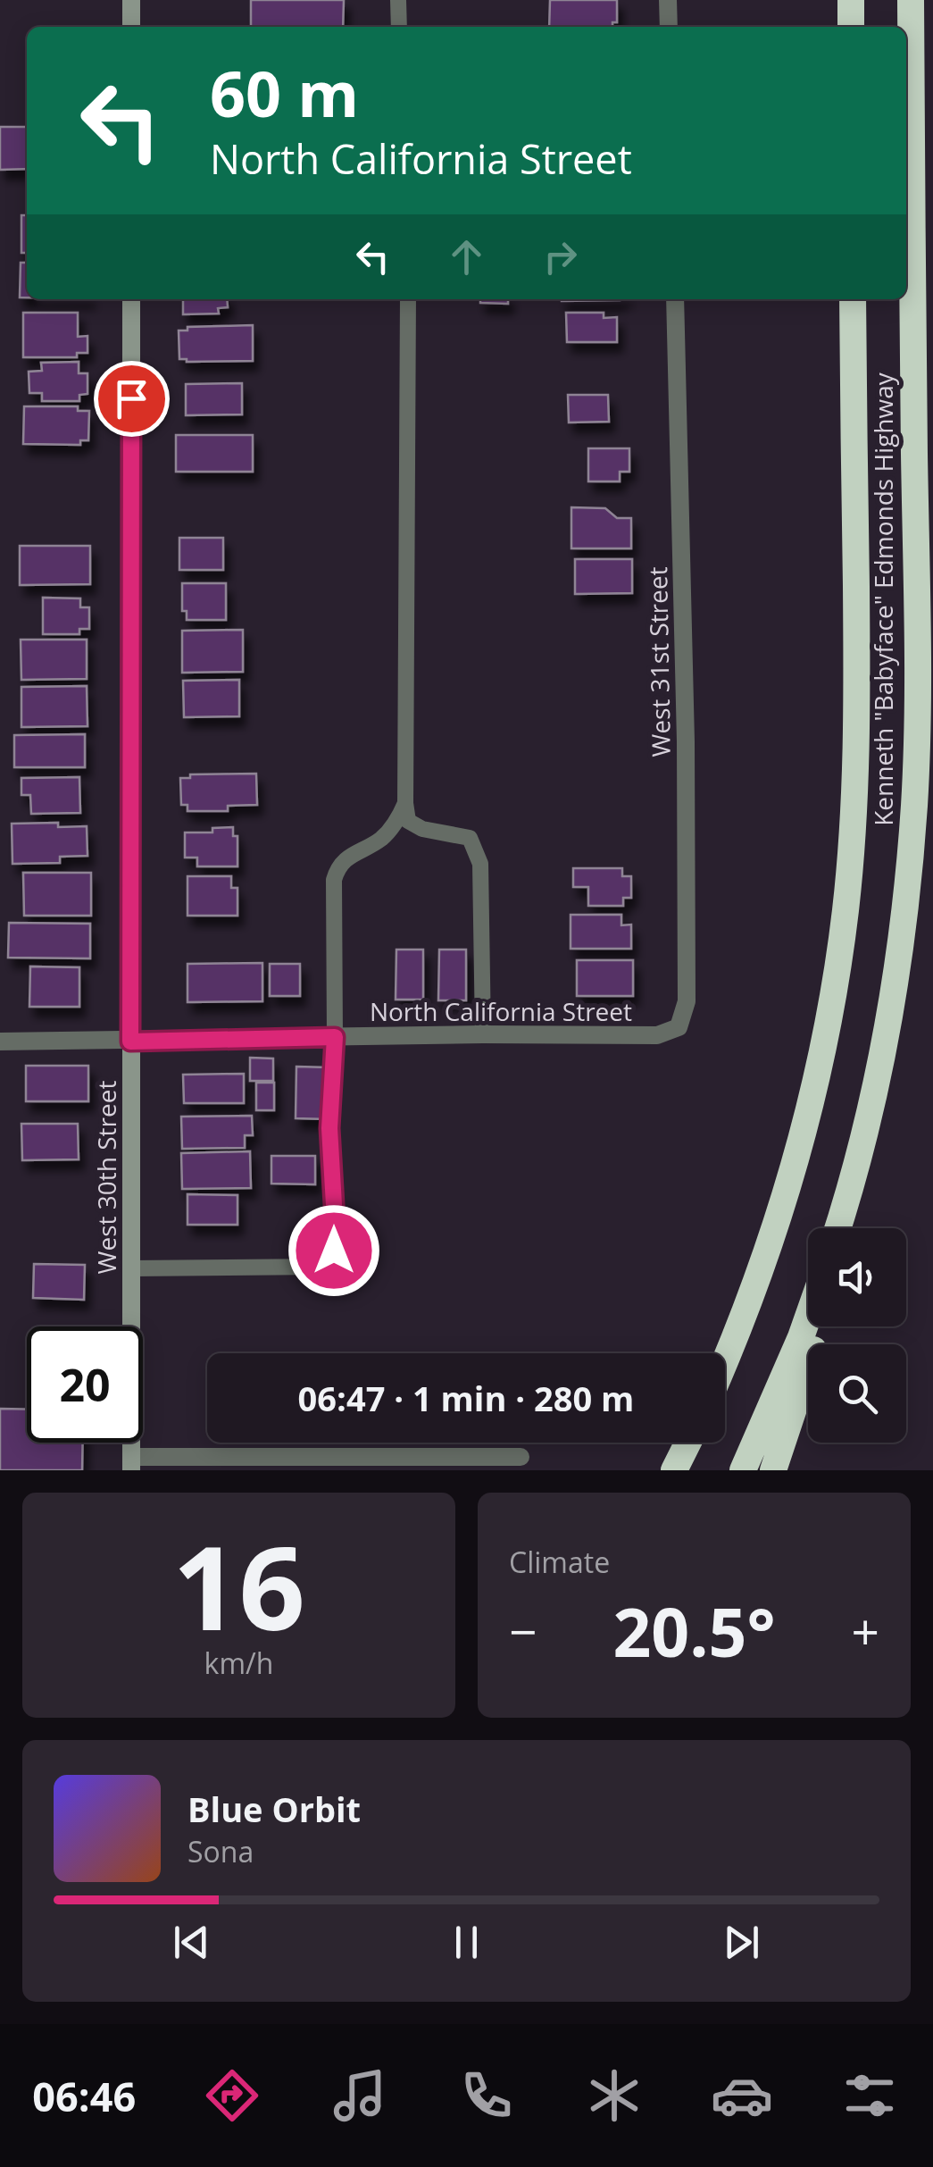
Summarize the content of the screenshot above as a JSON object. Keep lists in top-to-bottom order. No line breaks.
{"streets":{"highway":["Kenneth \"Babyface\" Edmonds Highway"],"main road":["West 30th Street"],"street":["West 31st Street","North California Street"]},"crossings":[["West 31st Street","North California Street"],["North California Street","West 30th Street"]],"page":{"turn":["60 m","North California Street"],"limit":"20","trip":"06:47 · 1 min · 280 m","tile":[["16","km/h"],"Climate"],"heat":["−","20.5°","+"],"song":["Blue Orbit","Sona"],"tabs":"06:46"}}
